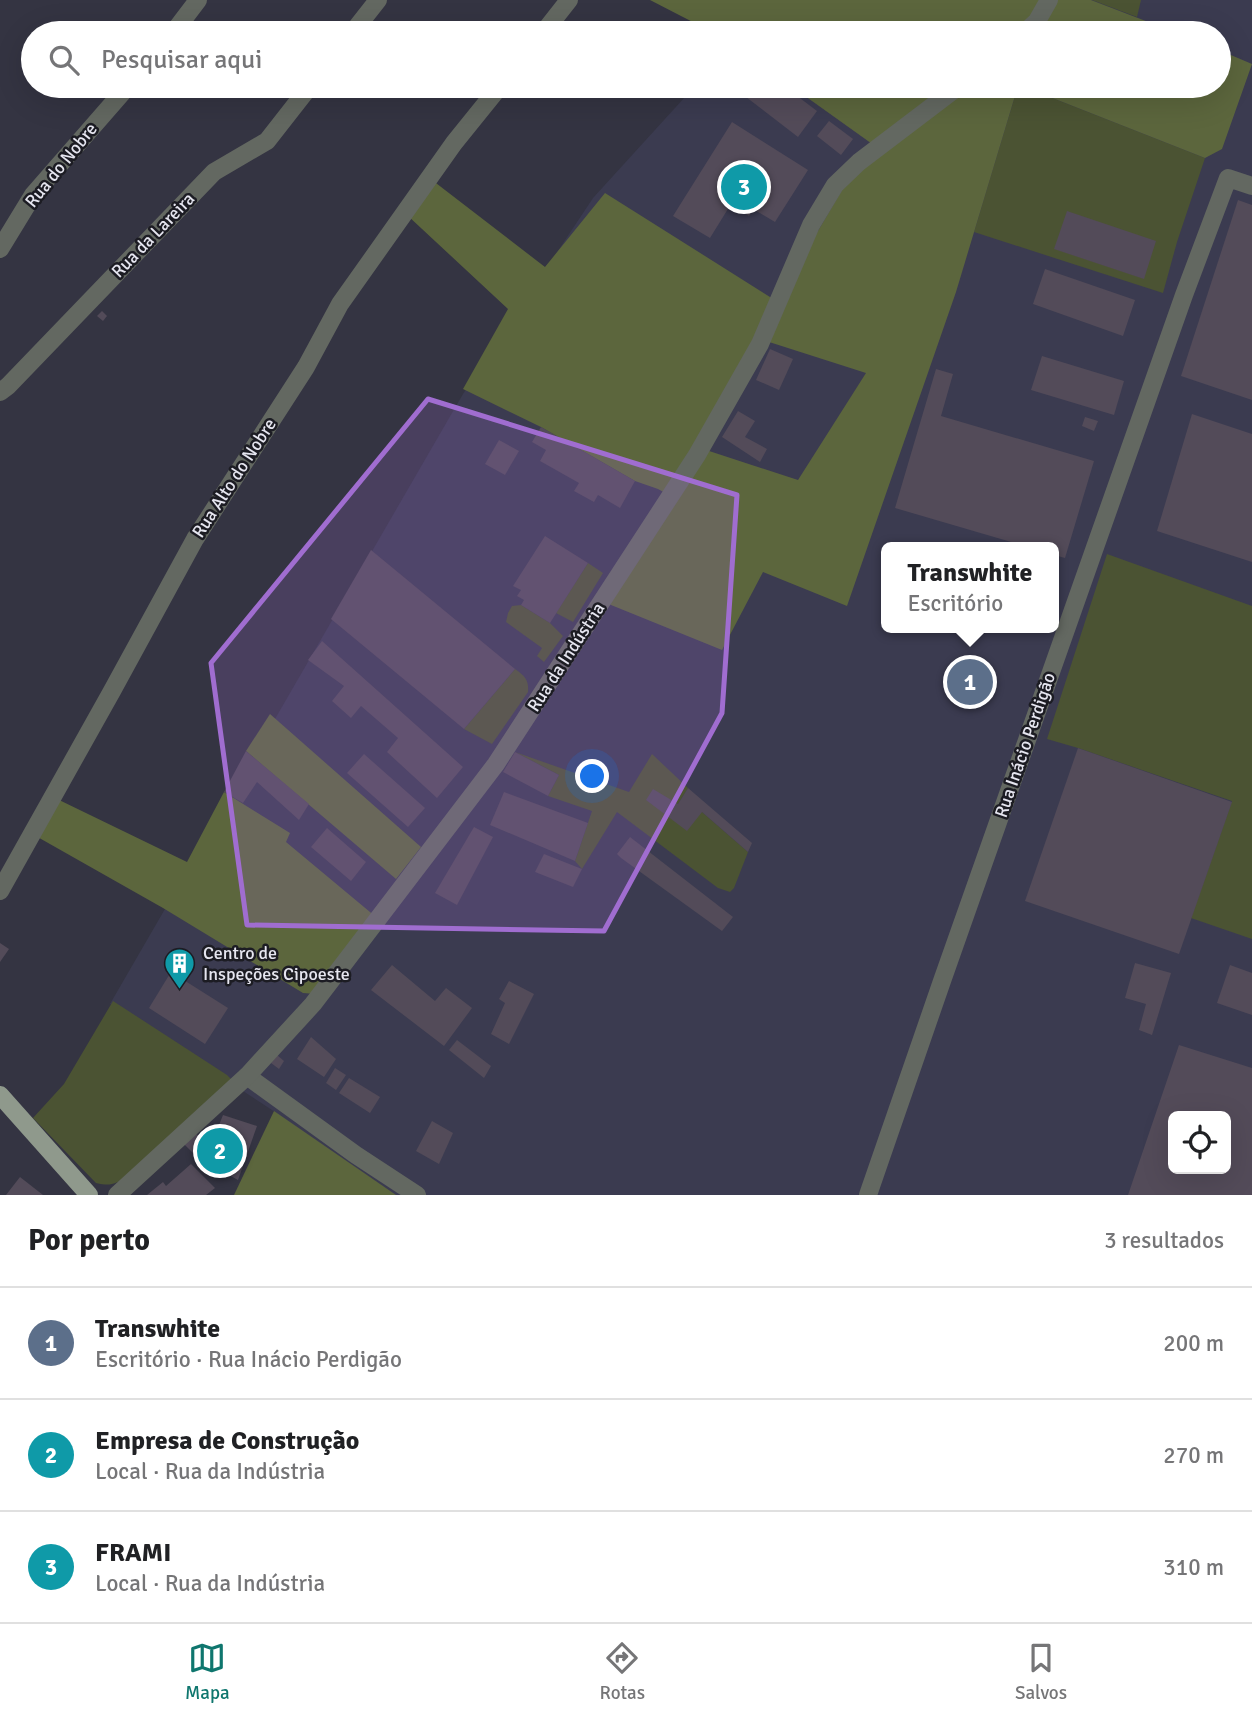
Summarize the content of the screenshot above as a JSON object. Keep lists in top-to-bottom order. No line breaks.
{"streets":{"street":["Rua do Nobre","Rua da Lareira","Rua Alto do Nobre","Rua da Indústria","Rua Inácio Perdigão"]},"places":{"building":["Centro de Inspeções Cipoeste"]},"page":{"search":"Pesquisar aqui","pins":["3","1","2"],"popup":["Transwhite","Escritório"],"heading":["Por perto","3 resultados"],"list":[{"mark":"1","name":"Transwhite","note":"Escritório · Rua Inácio Perdigão","value":"200 m"},{"mark":"2","name":"Empresa de Construção","note":"Local · Rua da Indústria","value":"270 m"},{"mark":"3","name":"FRAMI","note":"Local · Rua da Indústria","value":"310 m"}],"nav":["Mapa","Rotas","Salvos"]}}
